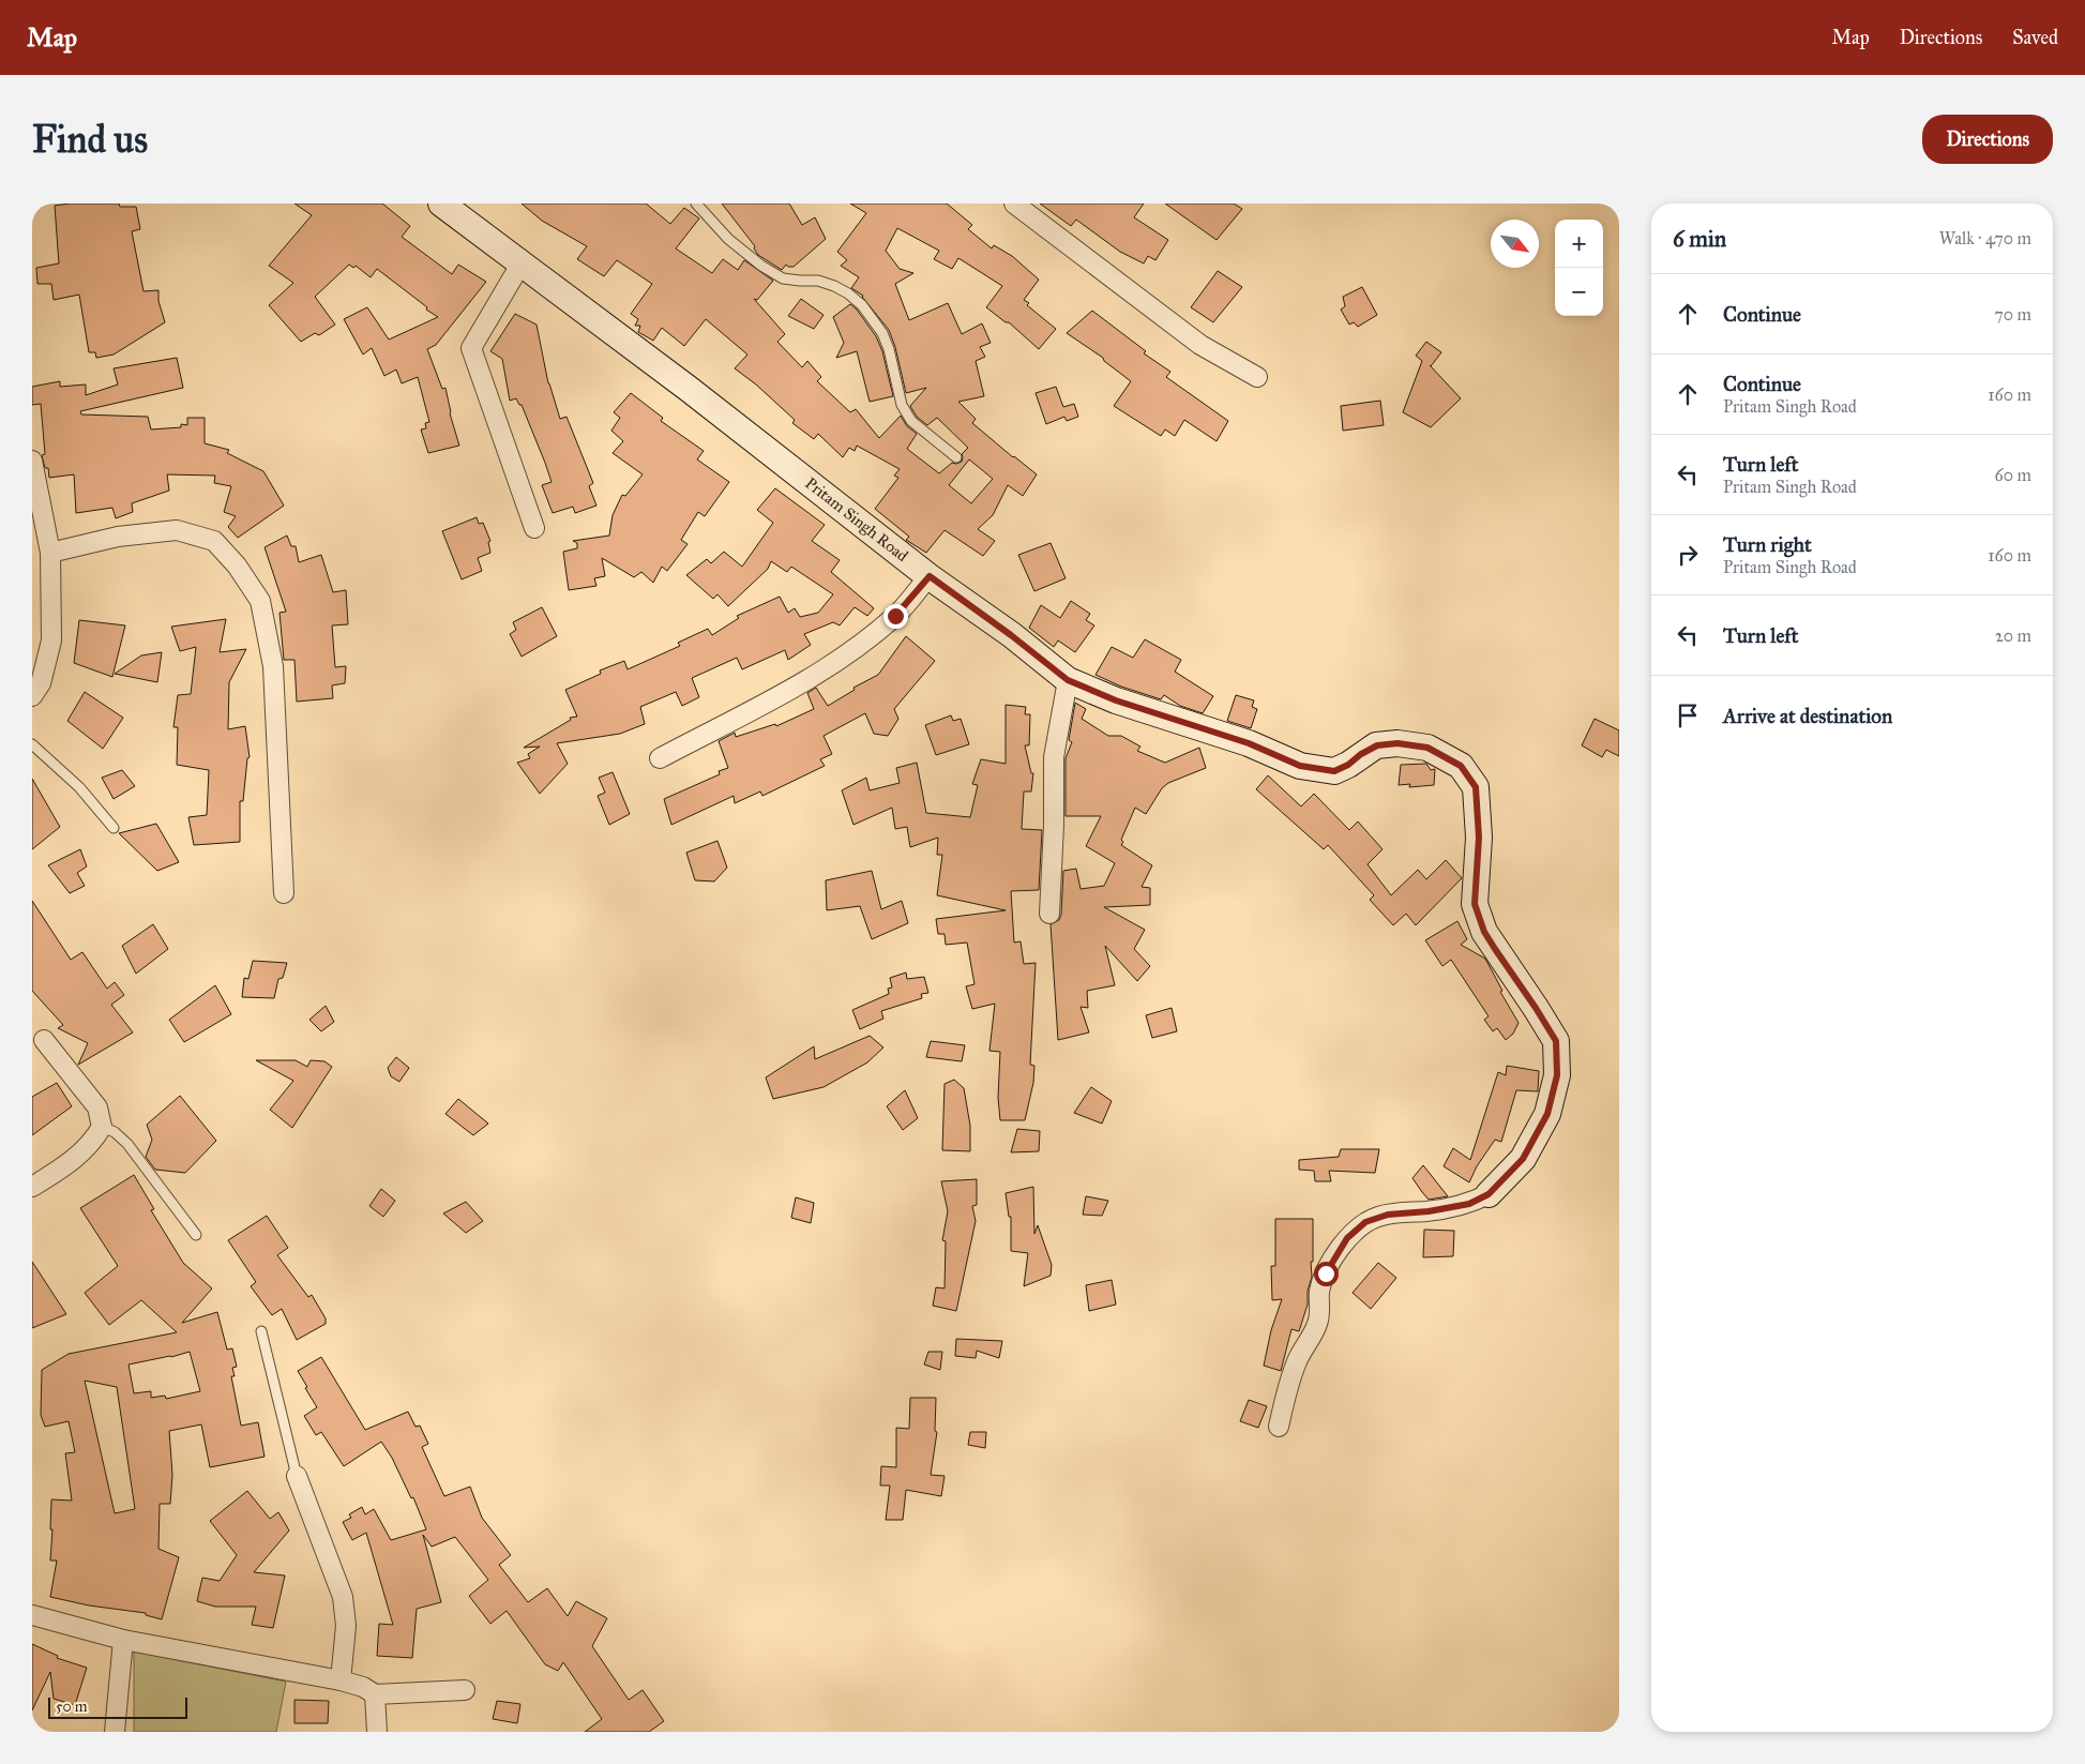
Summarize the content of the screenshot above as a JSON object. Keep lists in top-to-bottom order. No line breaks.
{"streets":{"street":["Pritam Singh Road"]},"scale_bar":"50 m","north":"bottom right","page":{"header":"Map","nav":["Map","Directions","Saved"],"buttons":"Directions","title":"Find us","heading":["6 min","Walk · 470 m"],"map_buttons":["+","−"],"list":[["Continue","70 m"],["Continue","Pritam Singh Road","160 m"],["Turn left","Pritam Singh Road","60 m"],["Turn right","Pritam Singh Road","160 m"],["Turn left","20 m"],"Arrive at destination"],"scale":"50 m"}}
